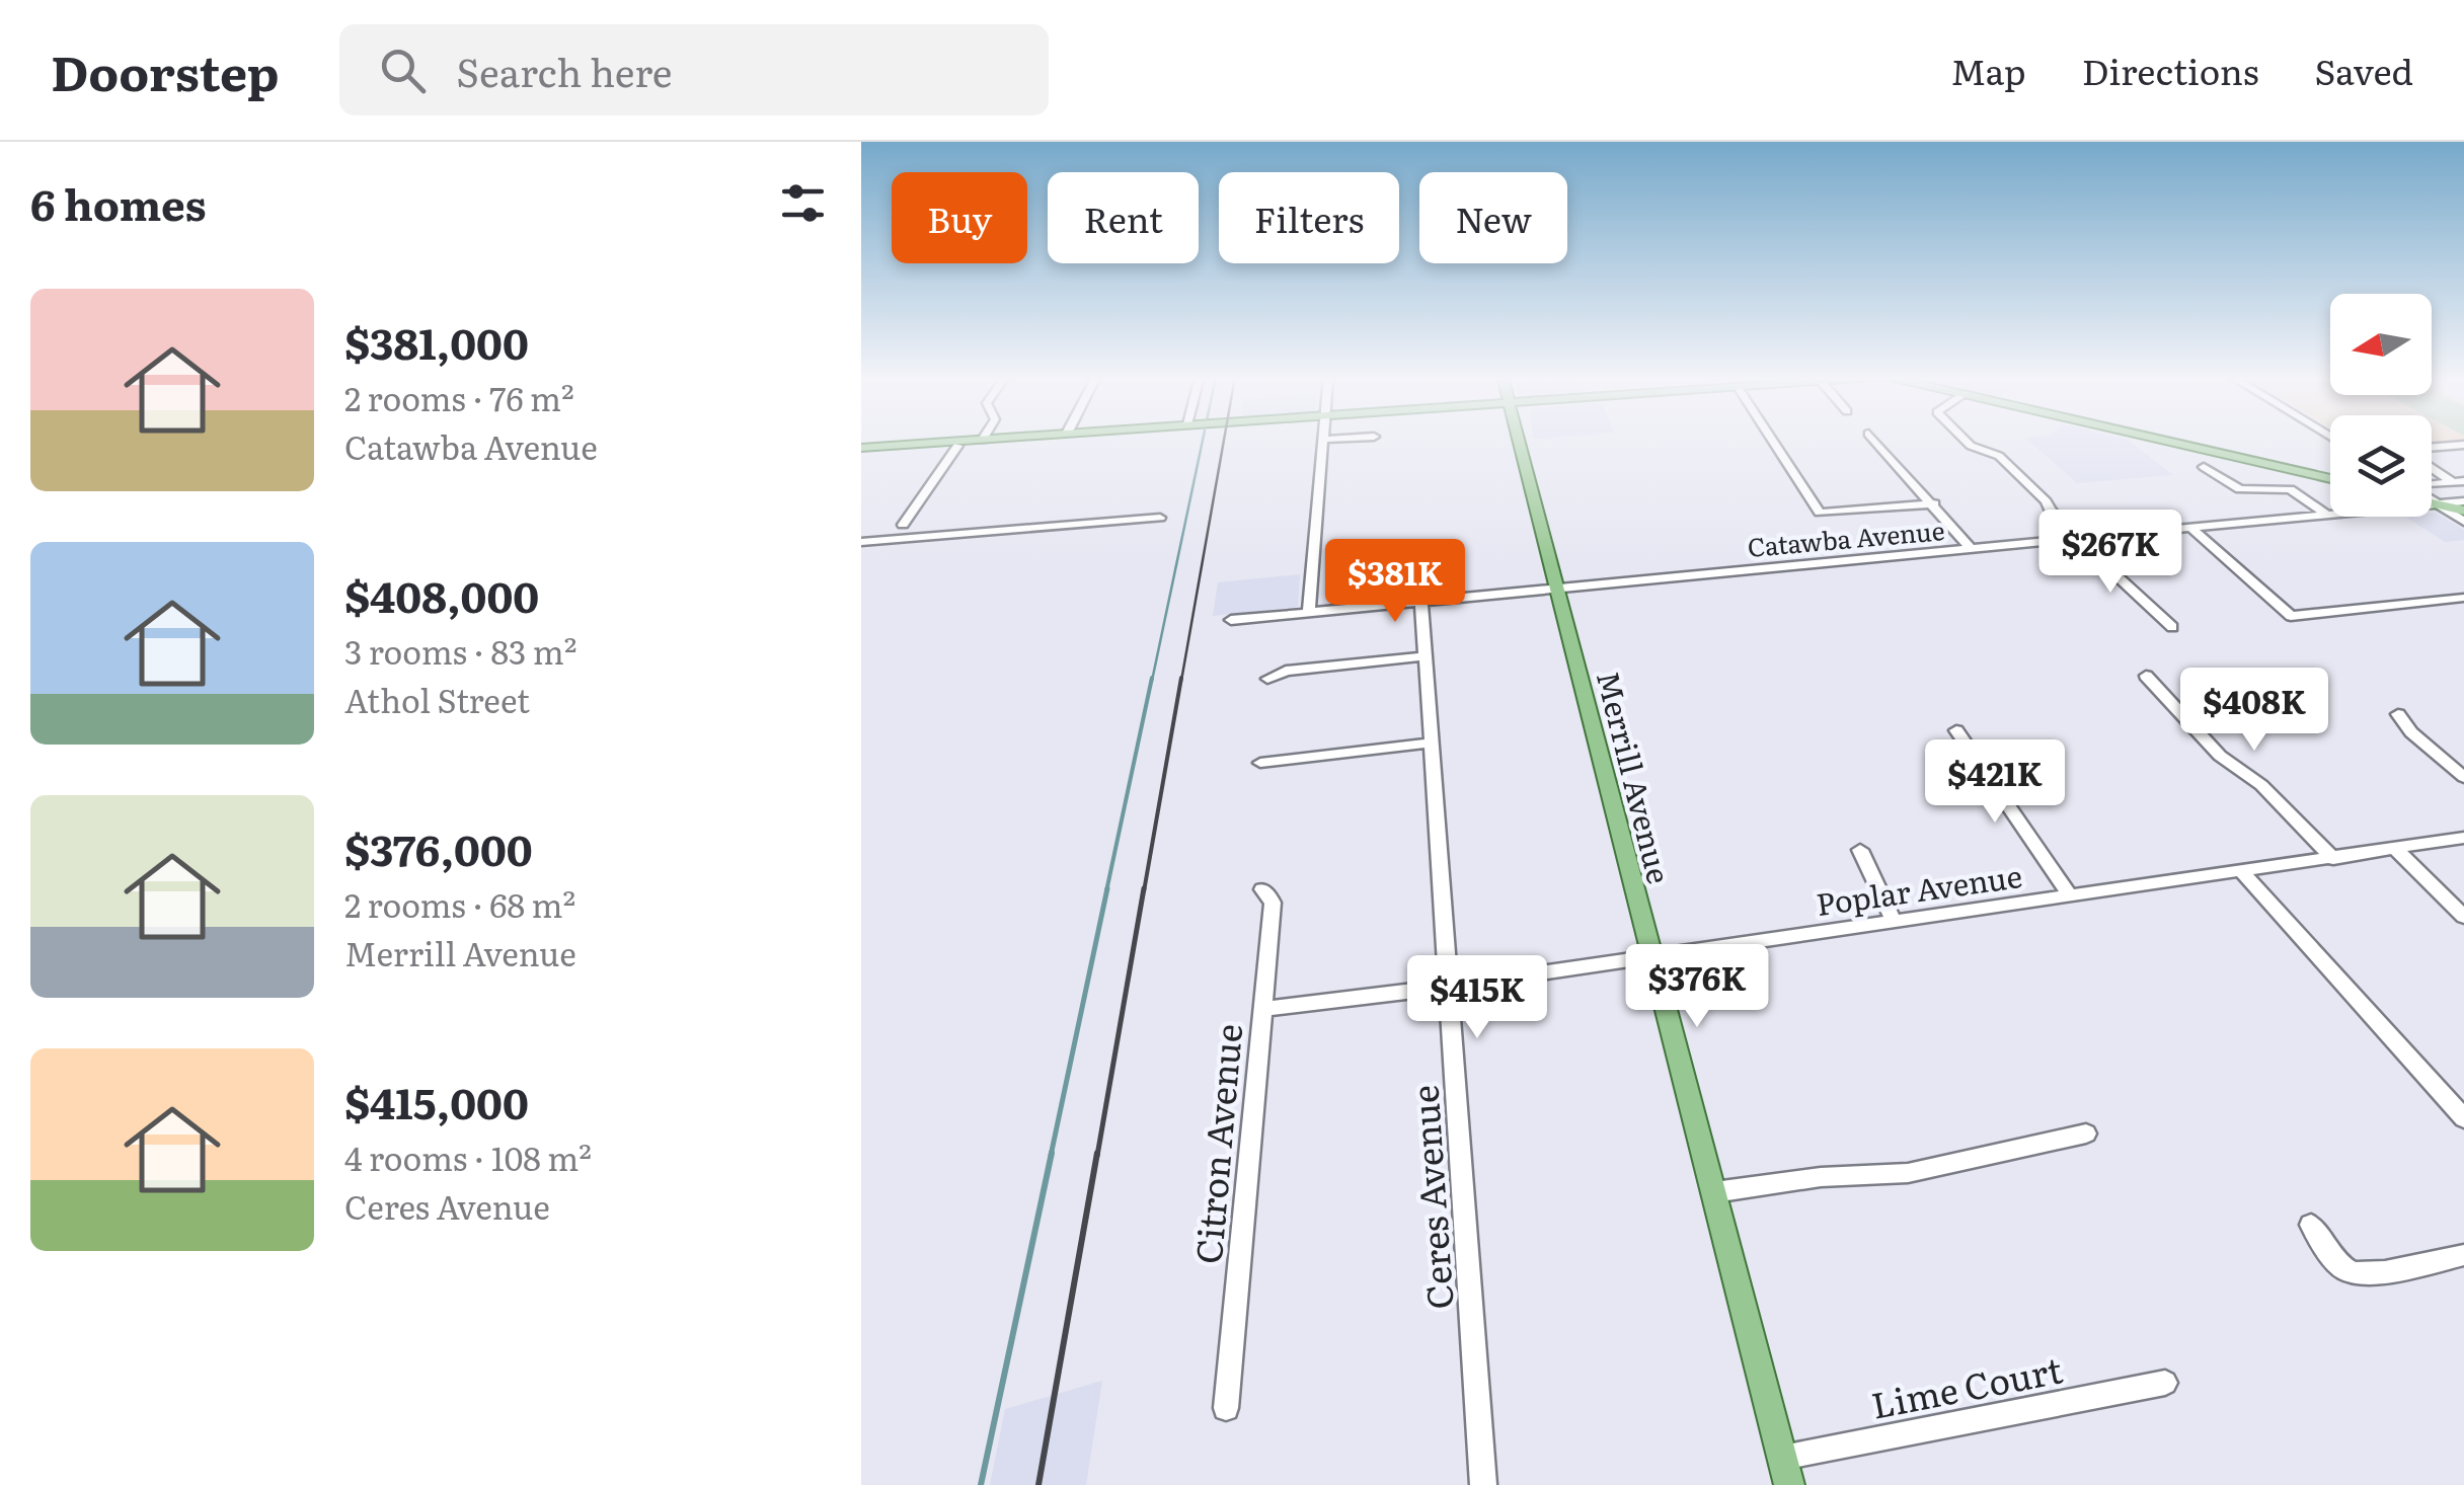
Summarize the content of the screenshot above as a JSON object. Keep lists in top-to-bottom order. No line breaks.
{"streets":{"main road":["Merrill Avenue"],"street":["Catawba Avenue","Poplar Avenue","Citron Avenue","Ceres Avenue","Lime Court"]},"crossings":[["Catawba Avenue","Merrill Avenue"],["Catawba Avenue","Ceres Avenue"],["Merrill Avenue","Poplar Avenue"],["Merrill Avenue","Lime Court"],["Poplar Avenue","Citron Avenue"],["Poplar Avenue","Ceres Avenue"]],"north":"left","page":{"header":"Doorstep","search":"Search here","nav":["Map","Directions","Saved"],"heading":"6 homes","chip":["Buy","Rent","Filters","New"],"list":[{"name":"$381,000","note":"2 rooms · 76 m² · Catawba Avenue"},{"name":"$408,000","note":"3 rooms · 83 m² · Athol Street"},{"name":"$376,000","note":"2 rooms · 68 m² · Merrill Avenue"},{"name":"$415,000","note":"4 rooms · 108 m² · Ceres Avenue"}],"price":["$267K","$381K","$408K","$421K","$376K","$415K"]}}
